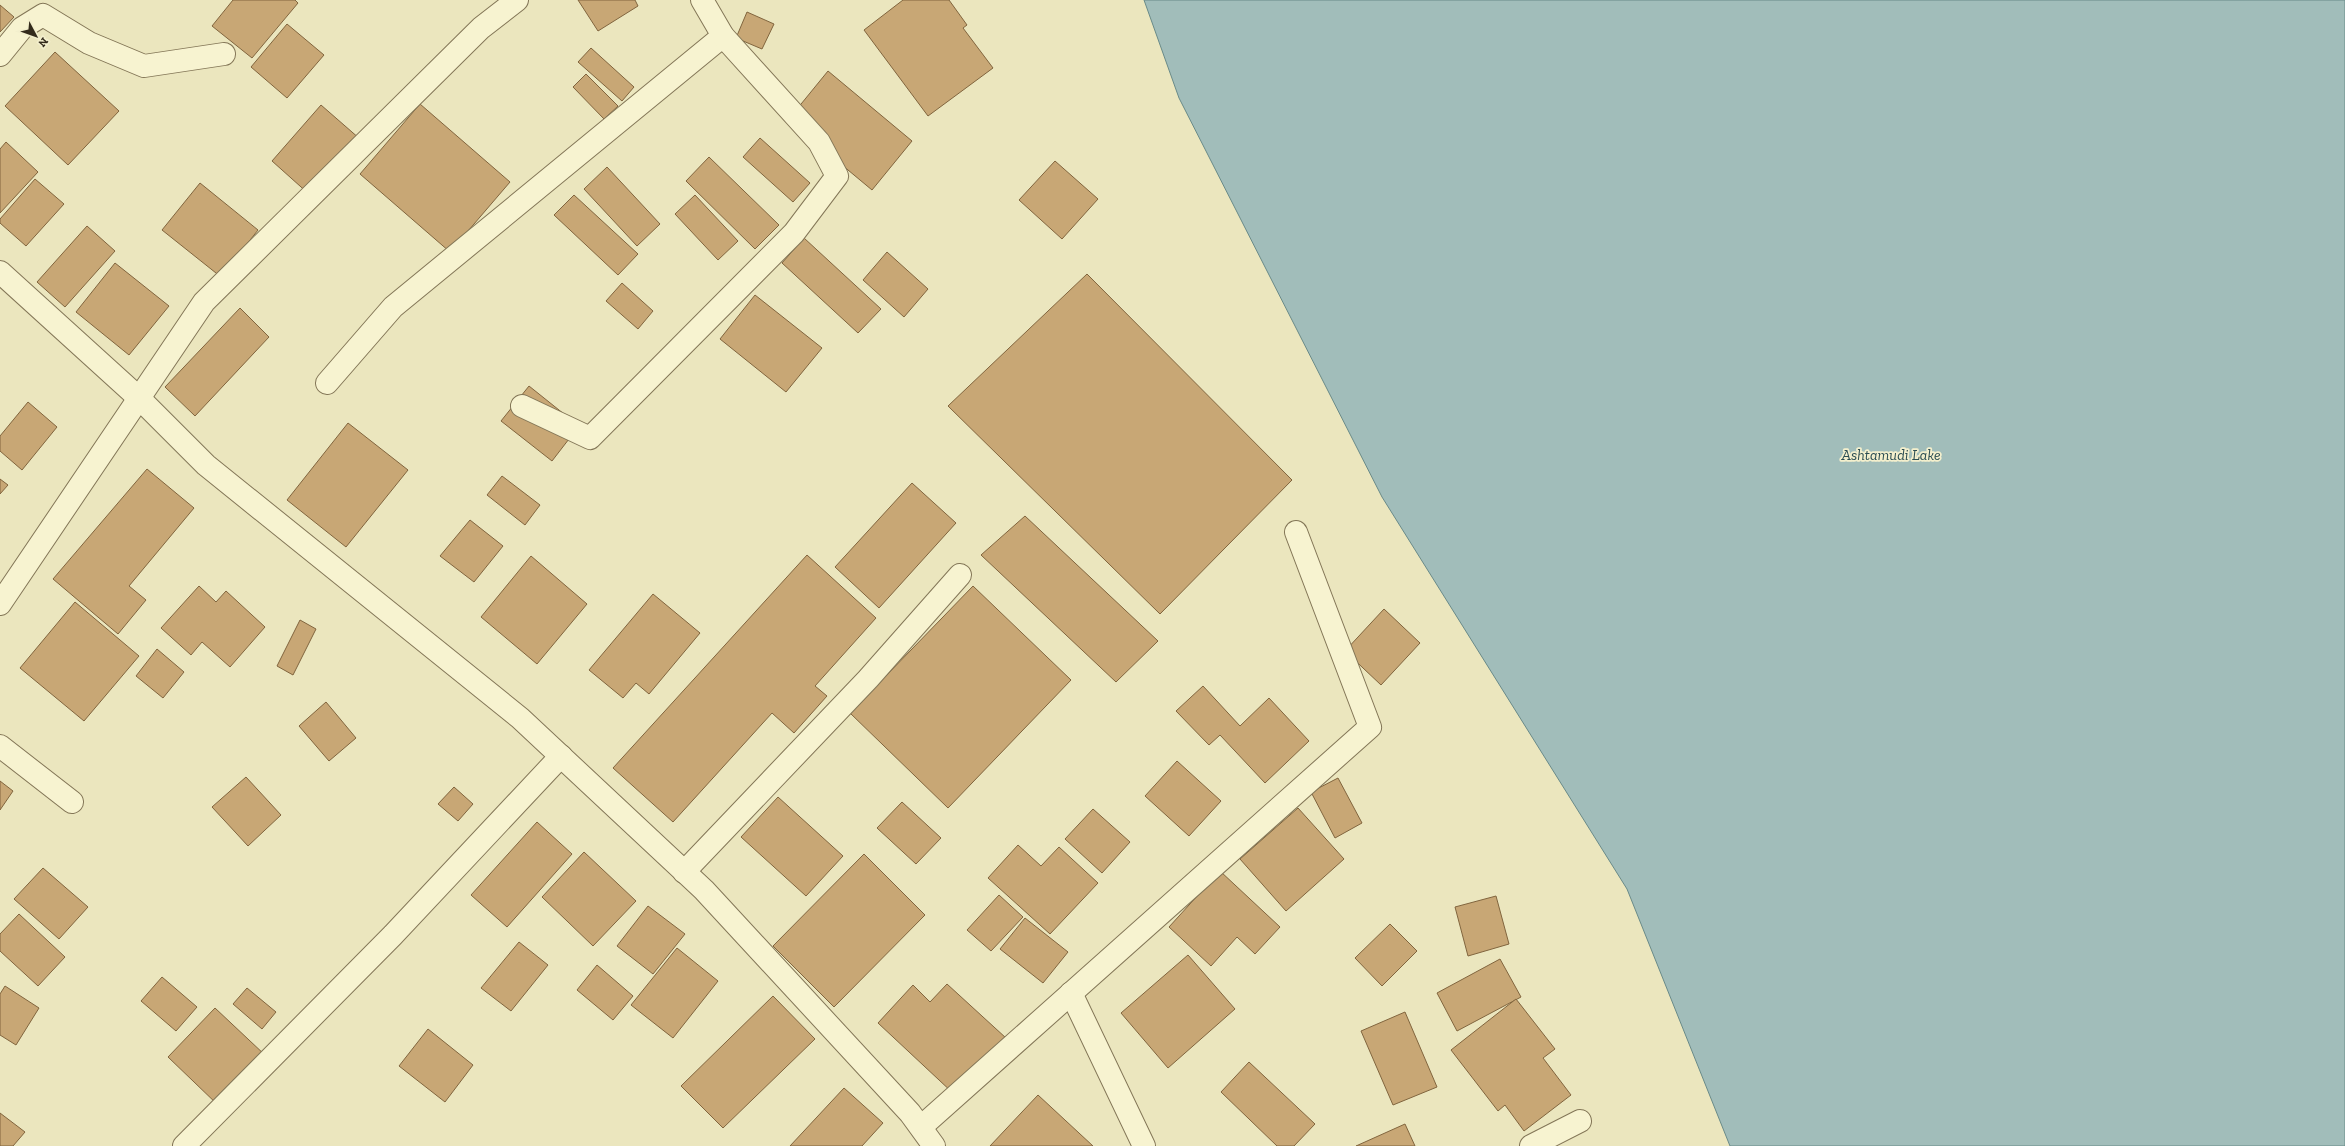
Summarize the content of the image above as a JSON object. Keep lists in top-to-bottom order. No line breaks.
{"water":["Ashtamudi Lake"],"north":"bottom right"}
